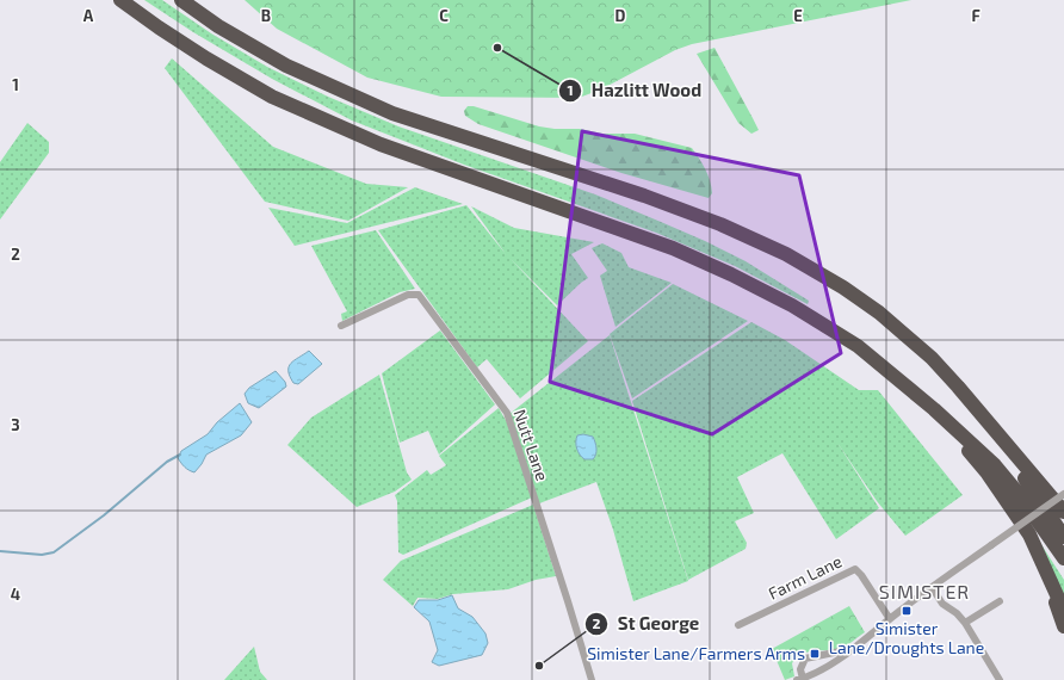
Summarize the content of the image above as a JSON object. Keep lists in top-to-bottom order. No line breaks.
{"streets":{"street":["Nutt Lane","Farm Lane"]},"districts":["SIMISTER"],"places":{"other":["Hazlitt Wood","St George"],"transit":["Simister Lane/Droughts Lane","Simister Lane/Farmers Arms"]},"grid":{"columns":["A","B","C","D","E","F"],"rows":["1","2","3","4"]}}
